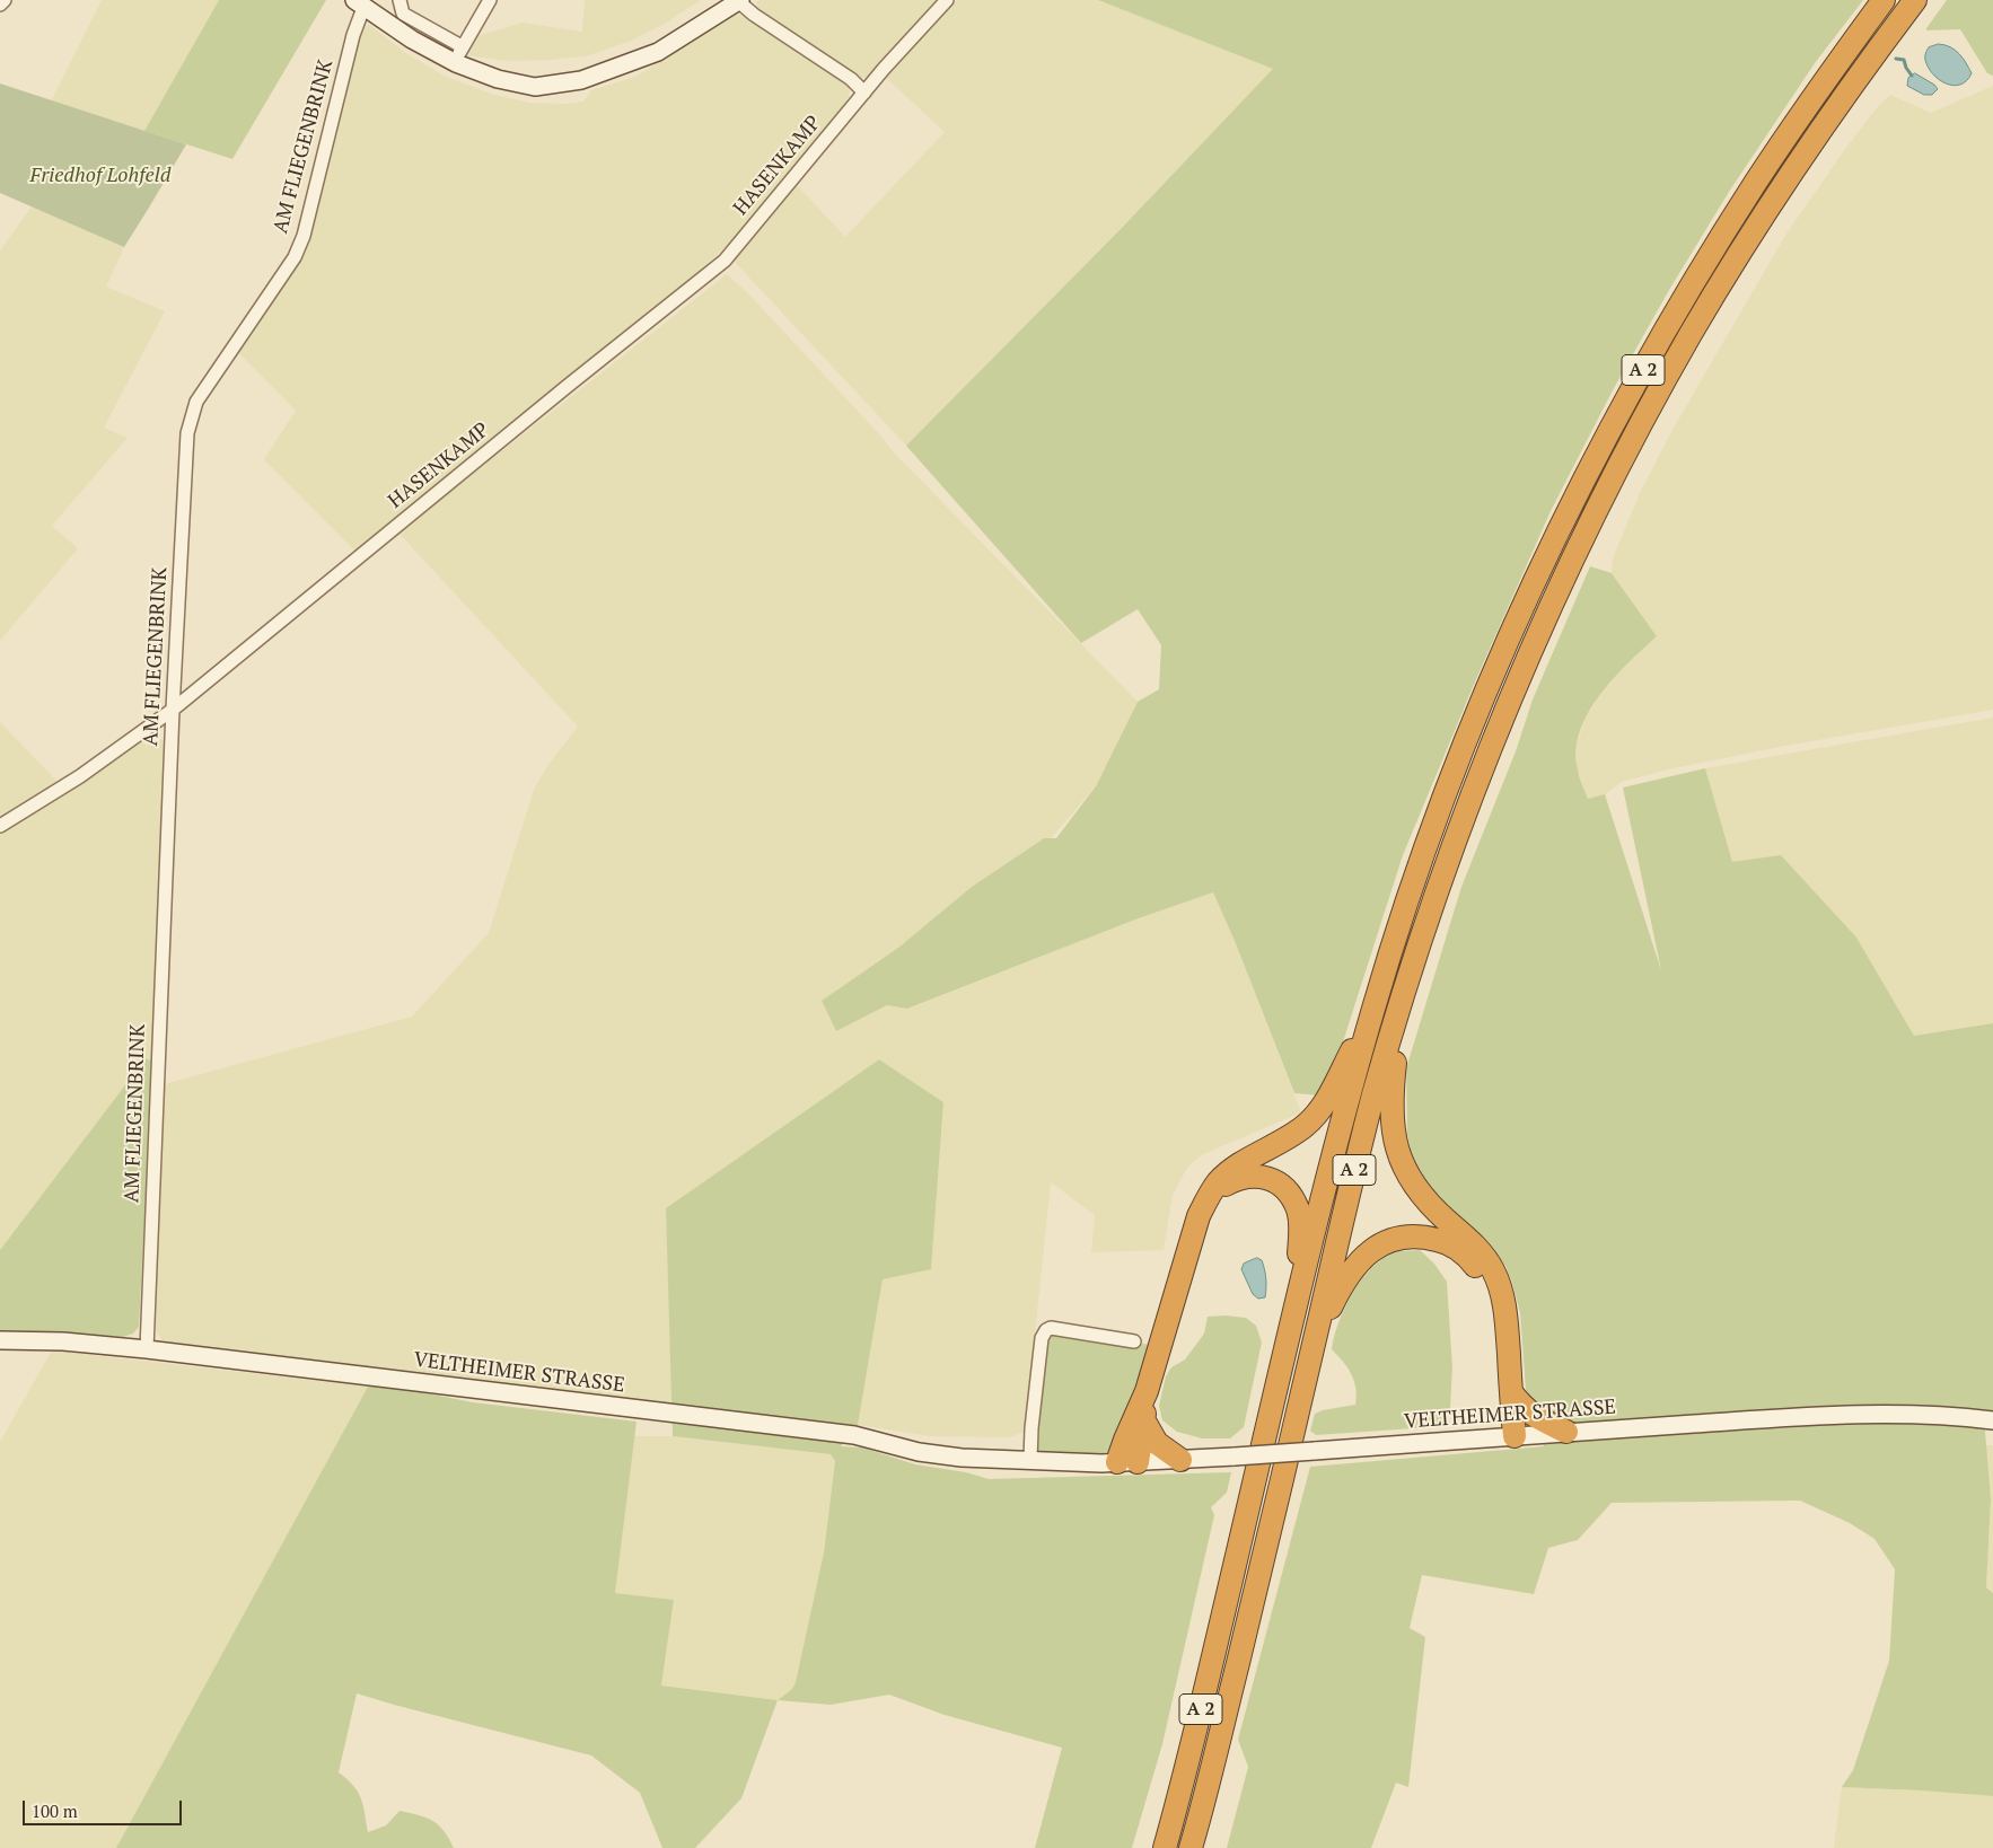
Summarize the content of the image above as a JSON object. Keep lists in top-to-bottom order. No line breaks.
{"streets":{"highway":["A 2"],"main road":["VELTHEIMER STRASSE"],"street":["AM FLIEGENBRINK","HASENKAMP"]},"crossings":[["AM FLIEGENBRINK","HASENKAMP"],["AM FLIEGENBRINK","VELTHEIMER STRASSE"]],"parks":["Friedhof Lohfeld"],"scale_bar":"100 m"}
